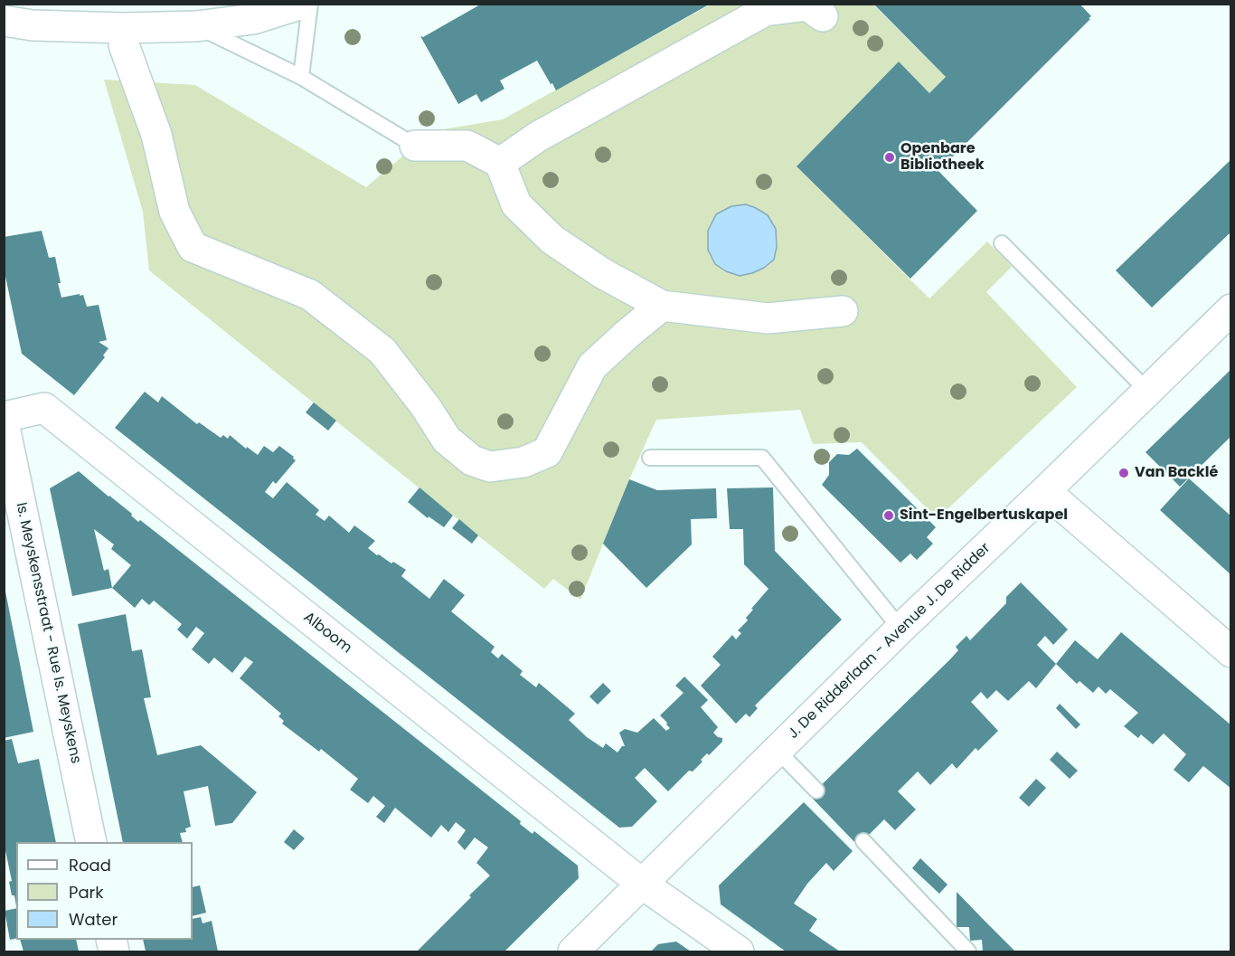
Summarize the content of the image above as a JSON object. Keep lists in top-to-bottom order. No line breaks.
{"streets":{"street":["Is. Meyskensstraat - Rue Is. Meyskens","Alboom","J. De Ridderlaan - Avenue J. De Ridder"]},"crossings":[["Alboom","J. De Ridderlaan - Avenue J. De Ridder"]],"places":["Openbare Bibliotheek","Van Backlé","Sint-Engelbertuskapel"],"legend":["Road","Park","Water"]}
